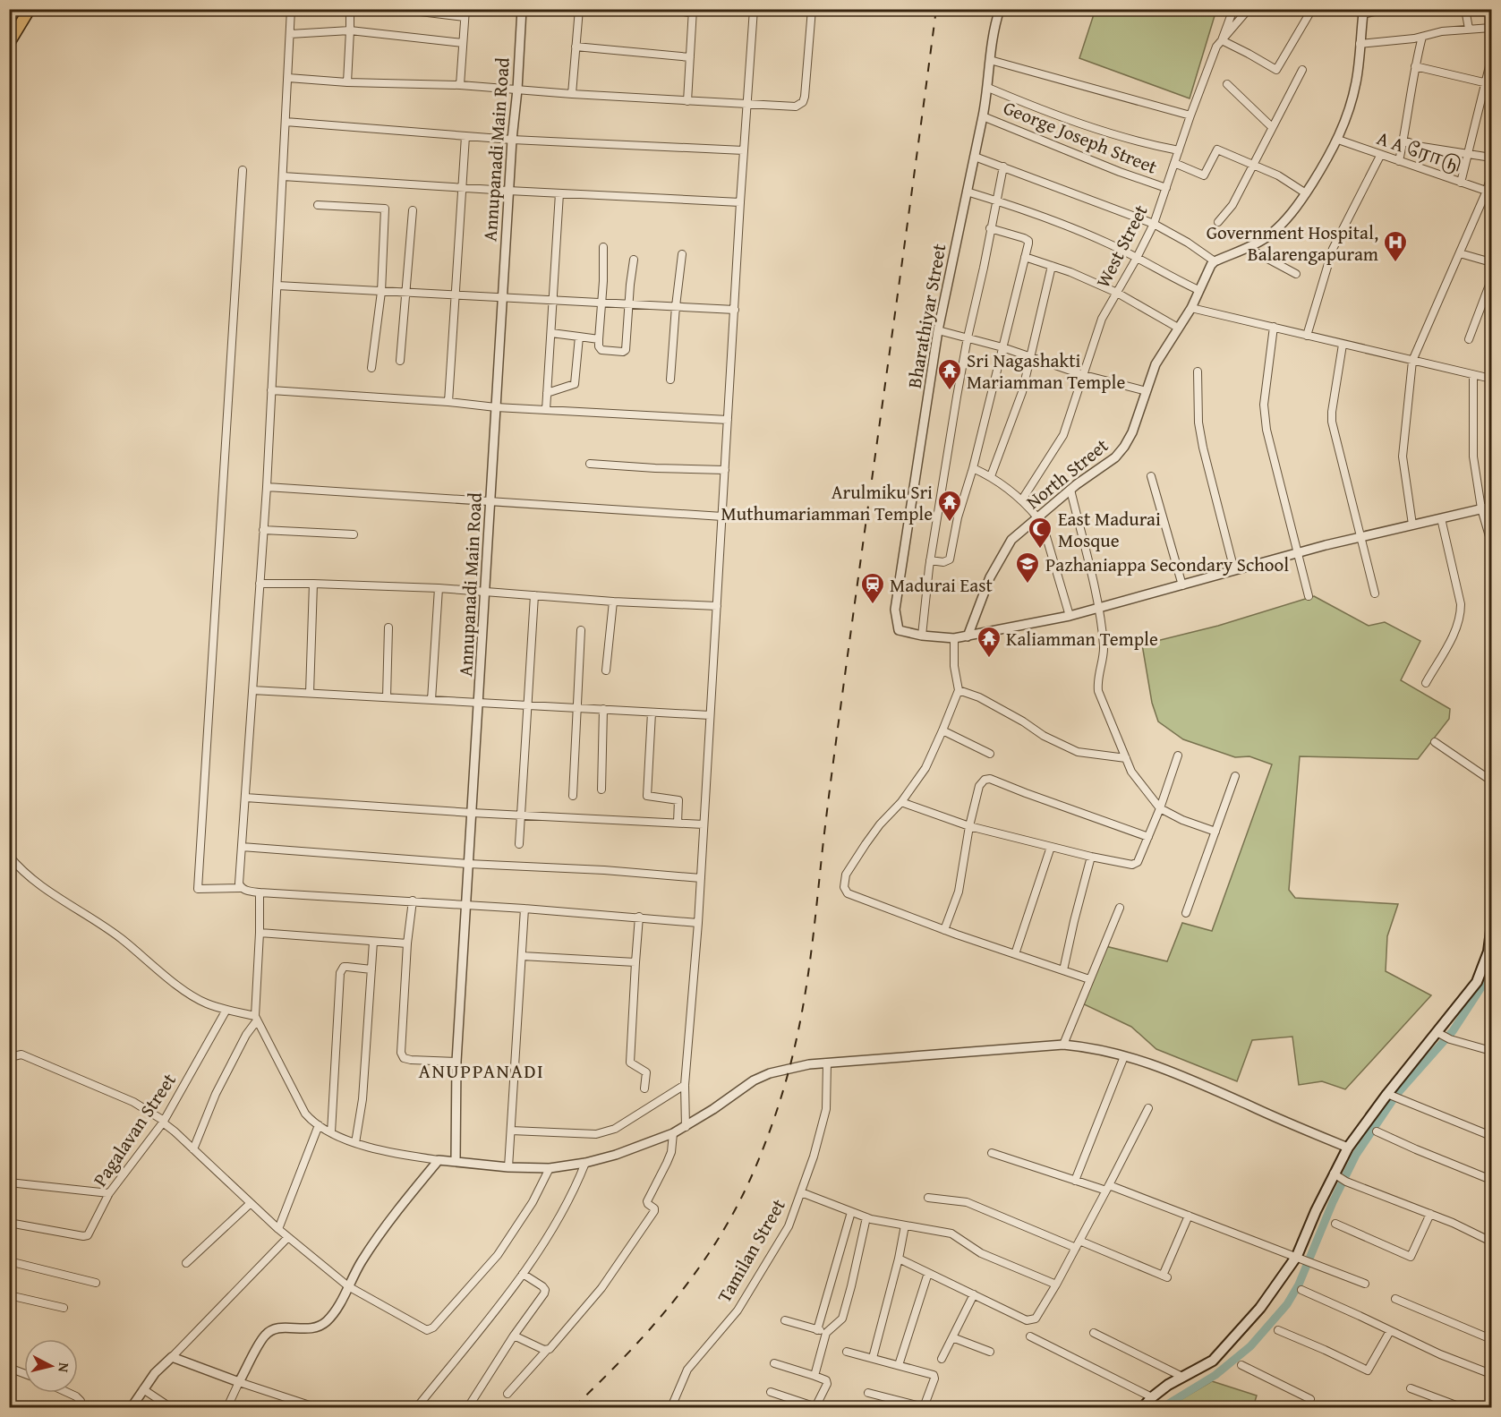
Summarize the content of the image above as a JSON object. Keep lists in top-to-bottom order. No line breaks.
{"streets":{"street":["George Joseph Street","Annupanadi Main Road","A A ரோடு","West Street","Bharathiyar Street","North Street","Pagalavan Street","Tamilan Street"]},"crossings":[["George Joseph Street","West Street"],["George Joseph Street","Bharathiyar Street"]],"districts":["ANUPPANADI"],"places":{"hospital":["Government Hospital, Balarengapuram"],"temple":["Sri Nagashakti Mariamman Temple","Arulmiku Sri Muthumariamman Temple","Kaliamman Temple"],"mosque":["East Madurai Mosque"],"school or university":["Pazhaniappa Secondary School"],"station":["Madurai East"]},"north":"right"}
